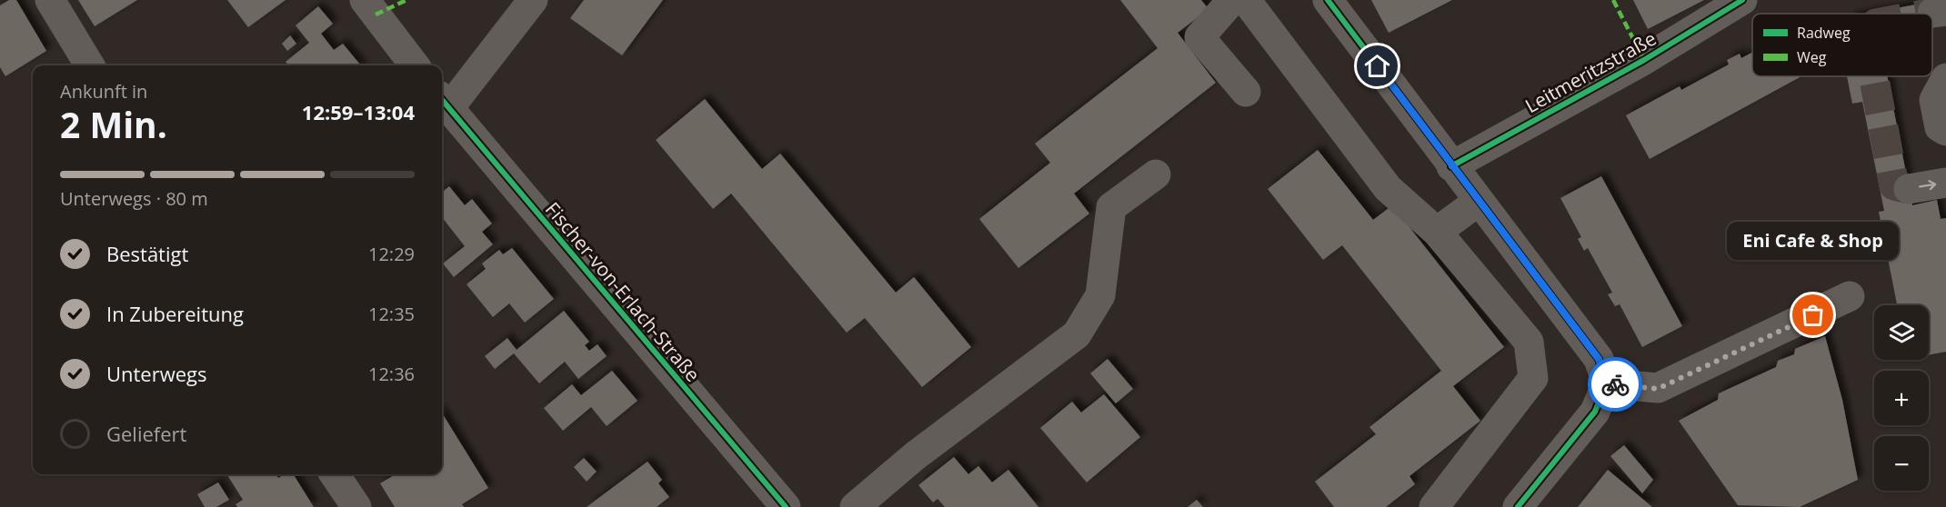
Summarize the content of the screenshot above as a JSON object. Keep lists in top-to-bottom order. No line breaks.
{"streets":{"street":["Leitmeritzstraße","Fischer-von-Erlach-Straße"]},"places":["Eni Cafe & Shop"],"legend":["Radweg","Weg"],"page":{"heading":["2 Min.","Ankunft in","12:59–13:04"],"bar":"Unterwegs · 80 m","bubble":"Eni Cafe & Shop","list":[["Bestätigt","12:29"],["In Zubereitung","12:35"],["Unterwegs","12:36"],"Geliefert"],"map_buttons":["+","−"]}}
